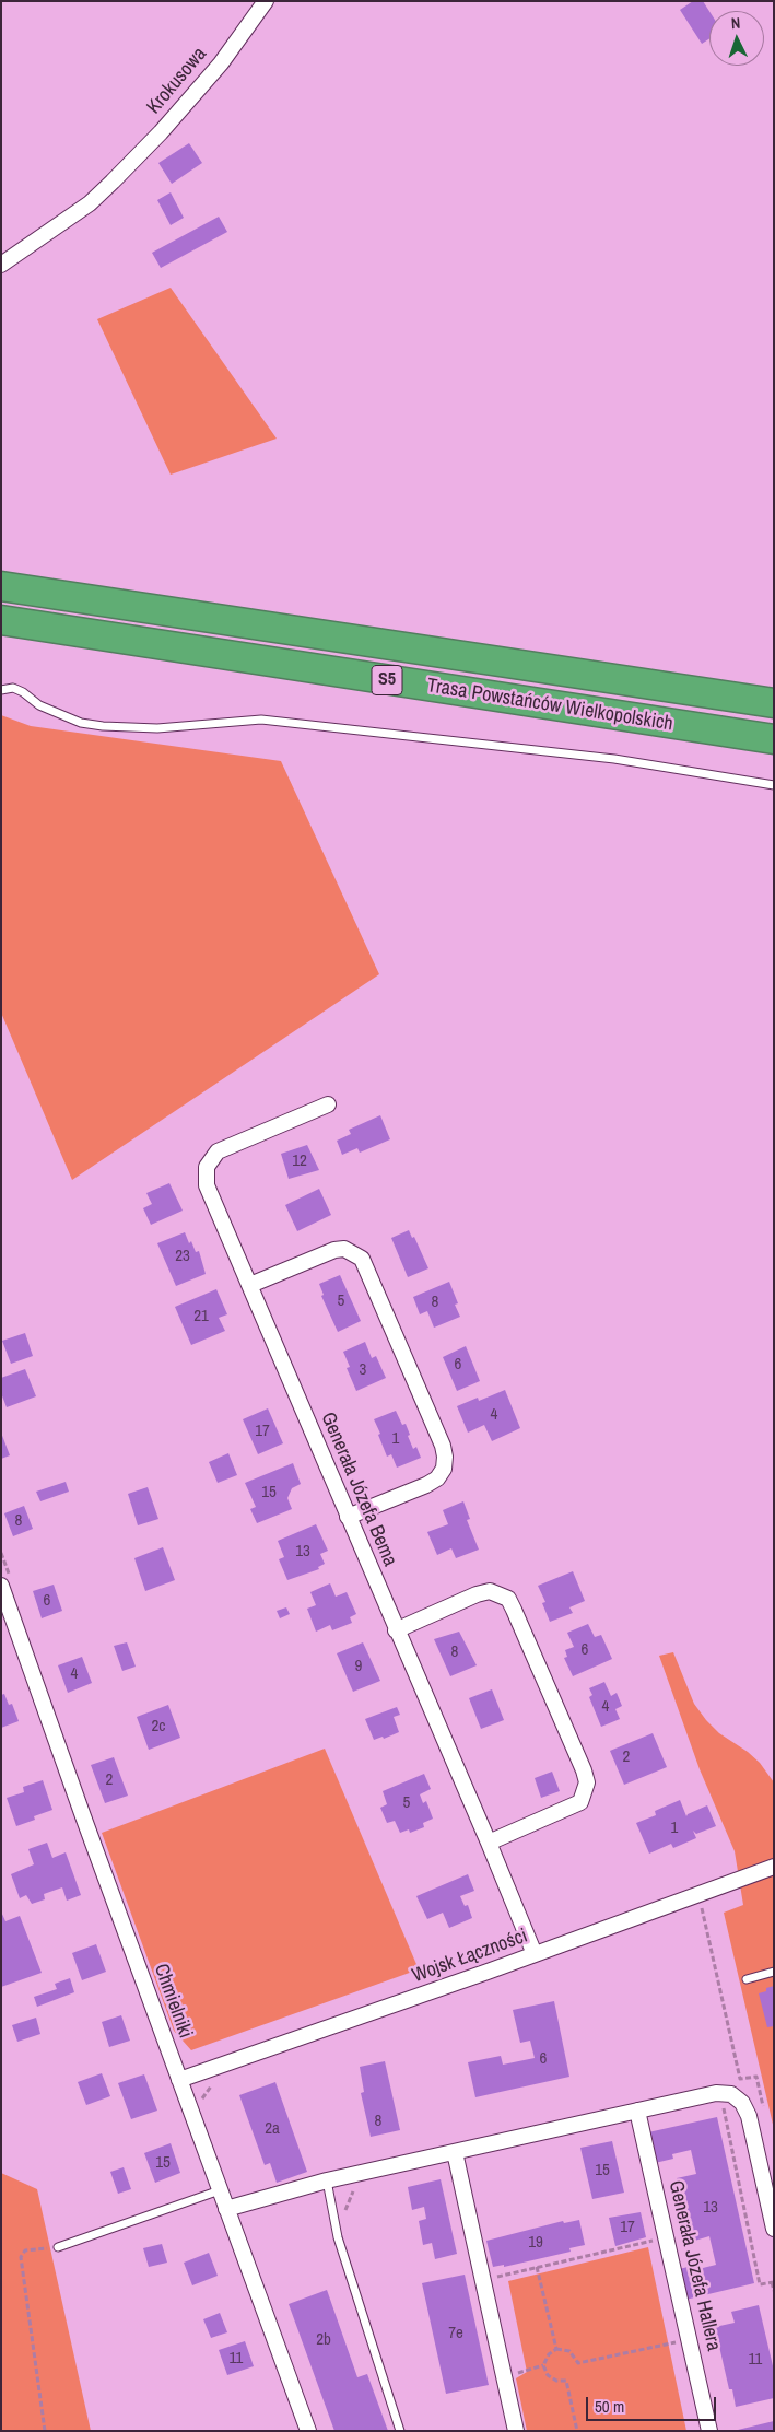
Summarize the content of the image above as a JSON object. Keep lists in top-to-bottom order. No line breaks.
{"streets":{"highway":["S5","Trasa Powstańców Wielkopolskich"],"street":["Krokusowa","Generała Józefa Bema","Wojsk Łączności","Chmielniki","Generała Józefa Hallera"]},"crossings":[["Generała Józefa Bema","Wojsk Łączności"],["Wojsk Łączności","Chmielniki"]],"house_numbers":["12","23","5","8","21","6","3","4","17","1","15","8","13","6","6","8","9","4","4","2c","2","2","5","1","6","8","2a","15","15","13","17","19","7e","2b","11","11"],"scale_bar":"50 m","north":"top"}
